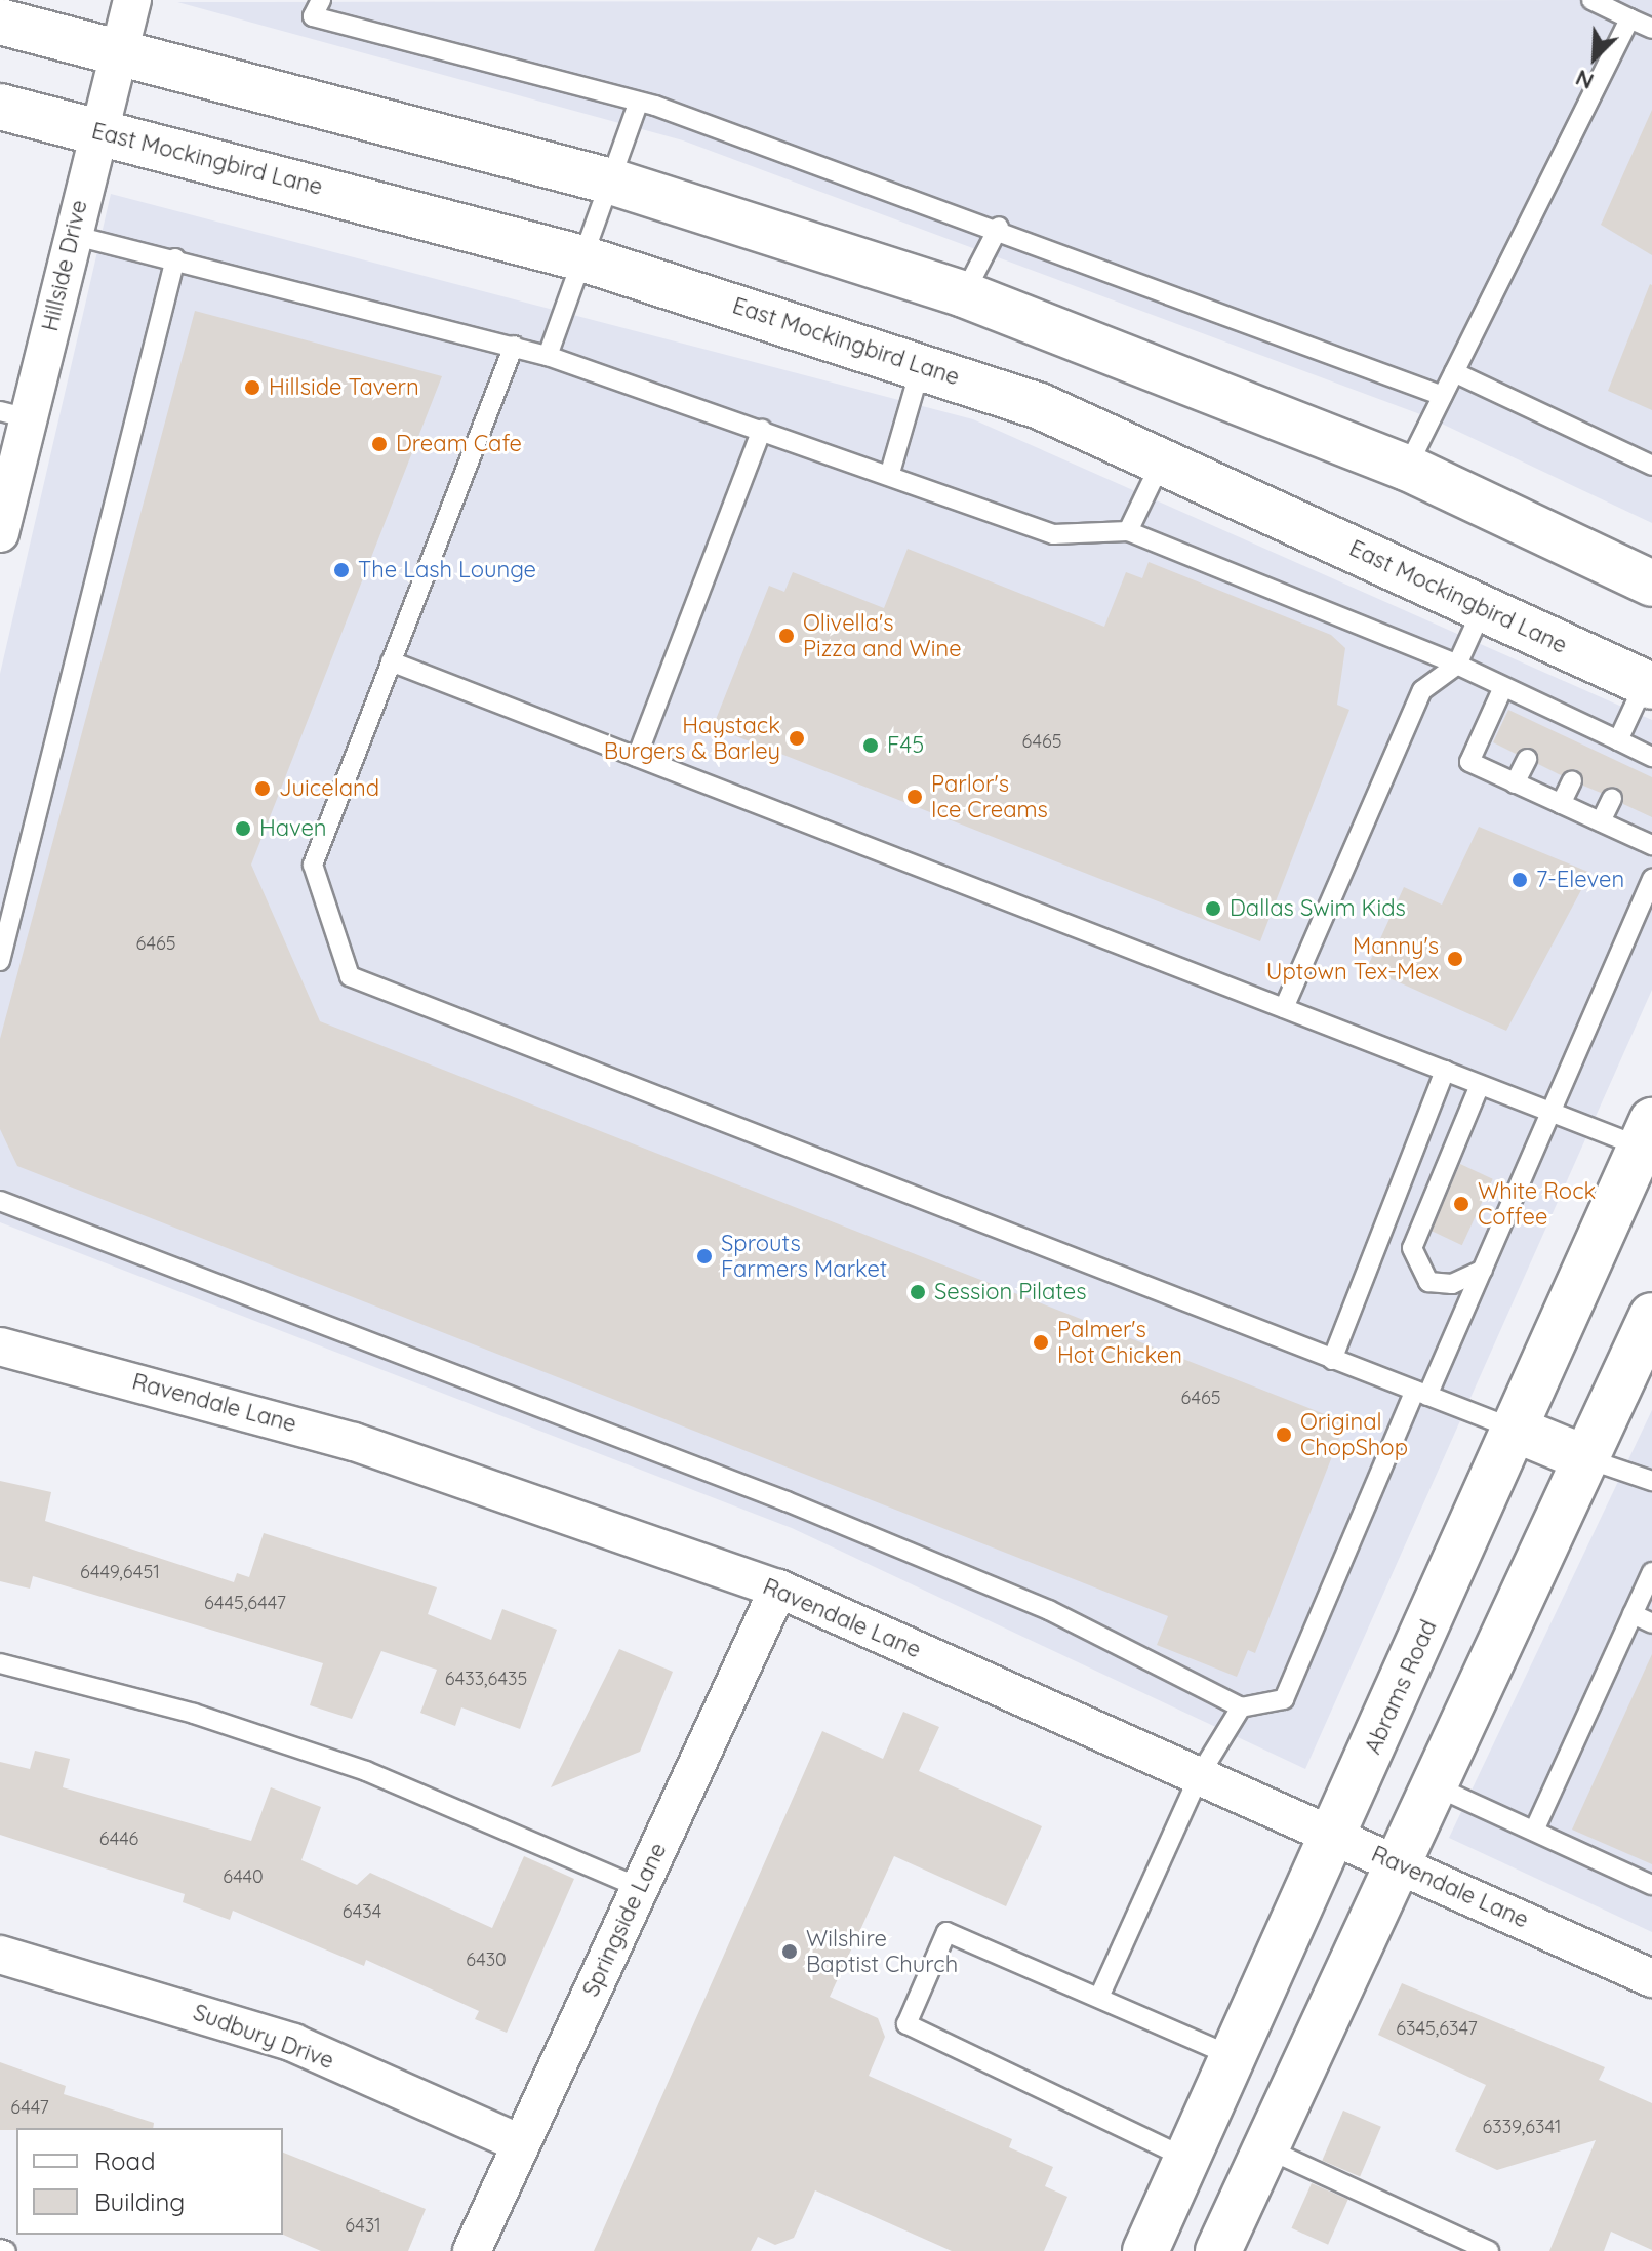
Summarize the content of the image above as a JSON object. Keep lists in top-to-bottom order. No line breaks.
{"streets":{"main road":["East Mockingbird Lane","Abrams Road"],"street":["Hillside Drive","Ravendale Lane","Springside Lane","Sudbury Drive"]},"crossings":[["East Mockingbird Lane","Hillside Drive"],["Ravendale Lane","Abrams Road"],["Ravendale Lane","Springside Lane"],["Springside Lane","Sudbury Drive"]],"places":["Hillside Tavern","Dream Cafe","The Lash Lounge","Olivella's Pizza and Wine","Haystack Burgers & Barley","F45","Juiceland","Parlor's Ice Creams","Haven","7-Eleven","Dallas Swim Kids","Manny's Uptown Tex-Mex","White Rock Coffee","Sprouts Farmers Market","Session Pilates","Palmer's Hot Chicken","Original ChopShop","Wilshire Baptist Church"],"house_numbers":["6465","6465","6465","6449,6451","6445,6447","6433,6435","6446","6440","6434","6430","6345,6347","6447","6339,6341","6431"],"legend":["Road","Building"],"north":"bottom left"}
